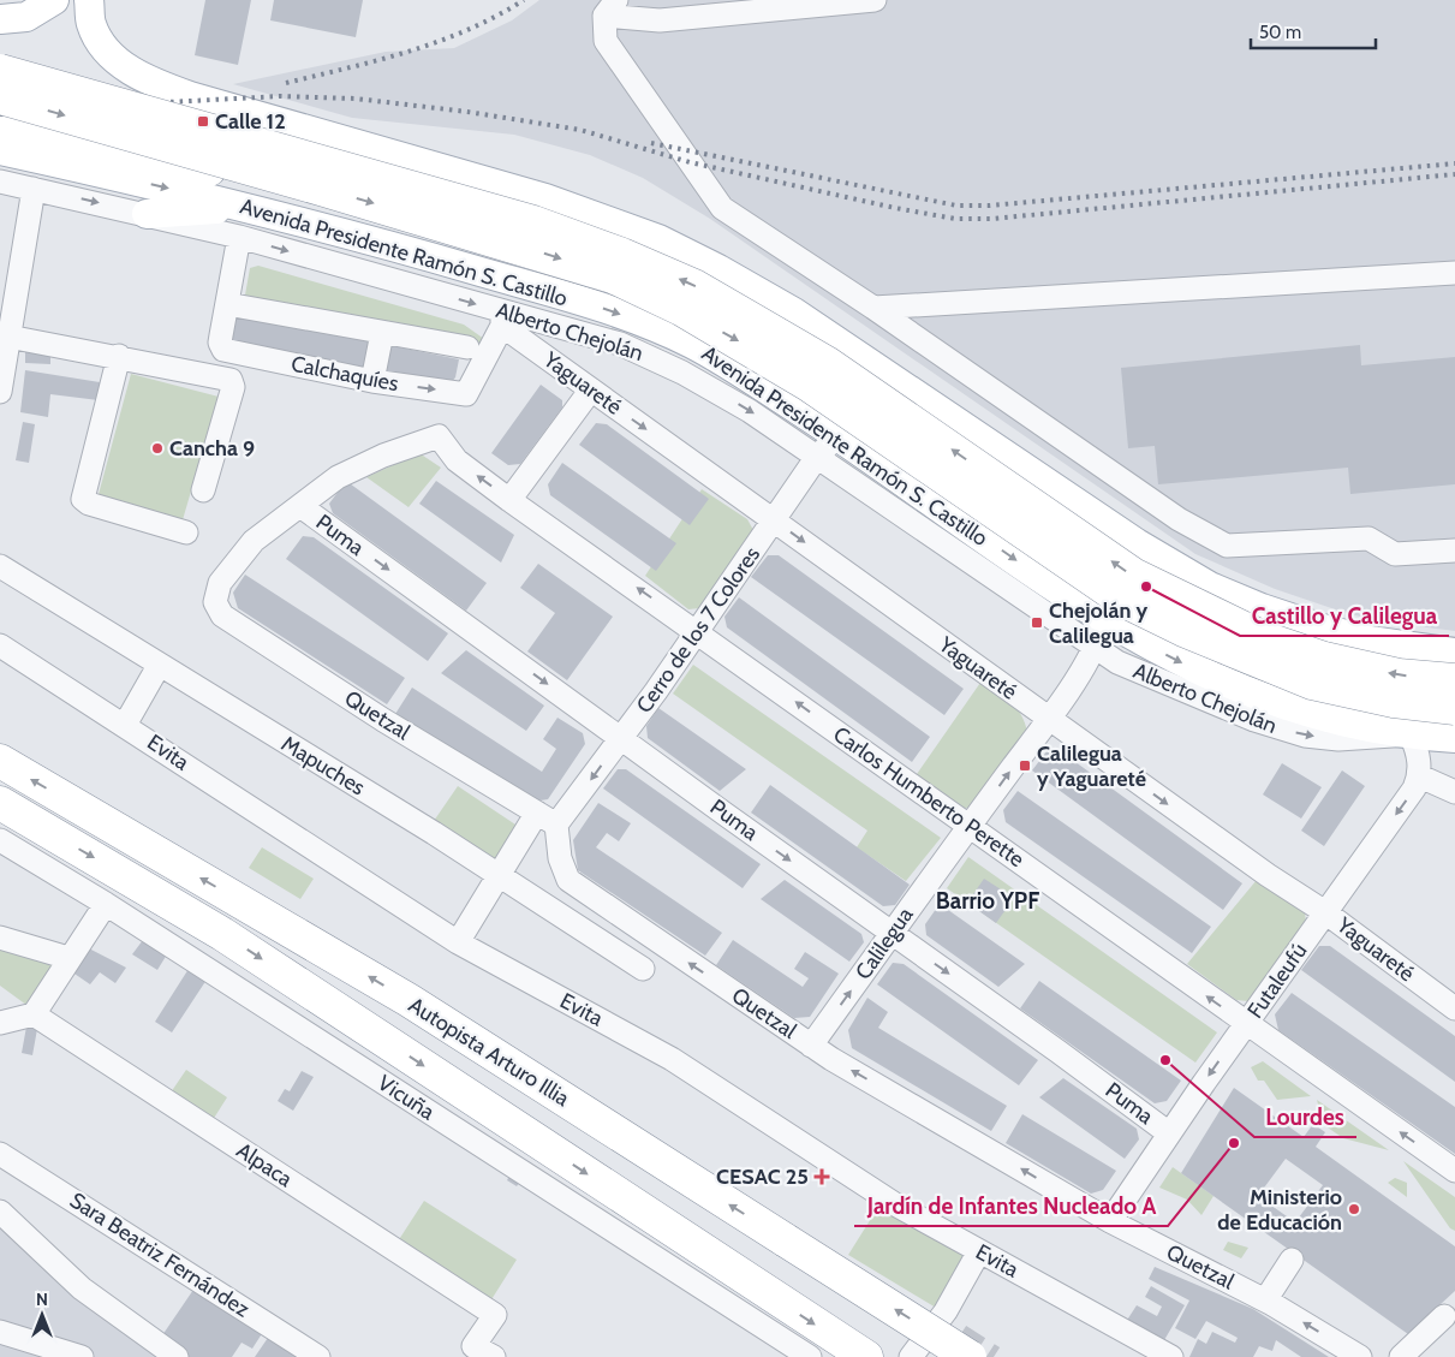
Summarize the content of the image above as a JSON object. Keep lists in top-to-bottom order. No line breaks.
{"streets":{"highway":["Autopista Arturo Illia"],"main road":["Avenida Presidente Ramón S. Castillo"],"street":["Alberto Chejolán","Calchaquíes","Yaguareté","Puma","Cerro de los 7 Colores","Quetzal","Evita","Mapuches","Carlos Humberto Perette","Calilegua","Futaleufú","Vicuña","Alpaca","Sara Beatriz Fernández"]},"crossings":[["Avenida Presidente Ramón S. Castillo","Alberto Chejolán"],["Avenida Presidente Ramón S. Castillo","Cerro de los 7 Colores"],["Avenida Presidente Ramón S. Castillo","Calilegua"],["Alberto Chejolán","Calchaquíes"],["Alberto Chejolán","Yaguareté"],["Alberto Chejolán","Cerro de los 7 Colores"],["Alberto Chejolán","Calilegua"],["Calchaquíes","Yaguareté"],["Yaguareté","Cerro de los 7 Colores"],["Yaguareté","Calilegua"],["Yaguareté","Futaleufú"],["Puma","Cerro de los 7 Colores"],["Puma","Quetzal"],["Puma","Carlos Humberto Perette"],["Puma","Calilegua"],["Puma","Futaleufú"],["Cerro de los 7 Colores","Quetzal"],["Cerro de los 7 Colores","Carlos Humberto Perette"],["Quetzal","Carlos Humberto Perette"],["Quetzal","Calilegua"],["Quetzal","Futaleufú"],["Carlos Humberto Perette","Calilegua"],["Carlos Humberto Perette","Futaleufú"]],"one_way":["Calchaquíes","Yaguareté","Puma","Quetzal","Carlos Humberto Perette","Calilegua","Futaleufú"],"districts":["Barrio YPF"],"places":{"transit":["Calle 12","Chejolán y Calilegua","Calilegua y Yaguareté"],"other":["Cancha 9","Castillo y Calilegua","Lourdes","Jardín de Infantes Nucleado A","Ministerio de Educación"],"health":["CESAC 25"]},"scale_bar":"50 m","north":"top"}
